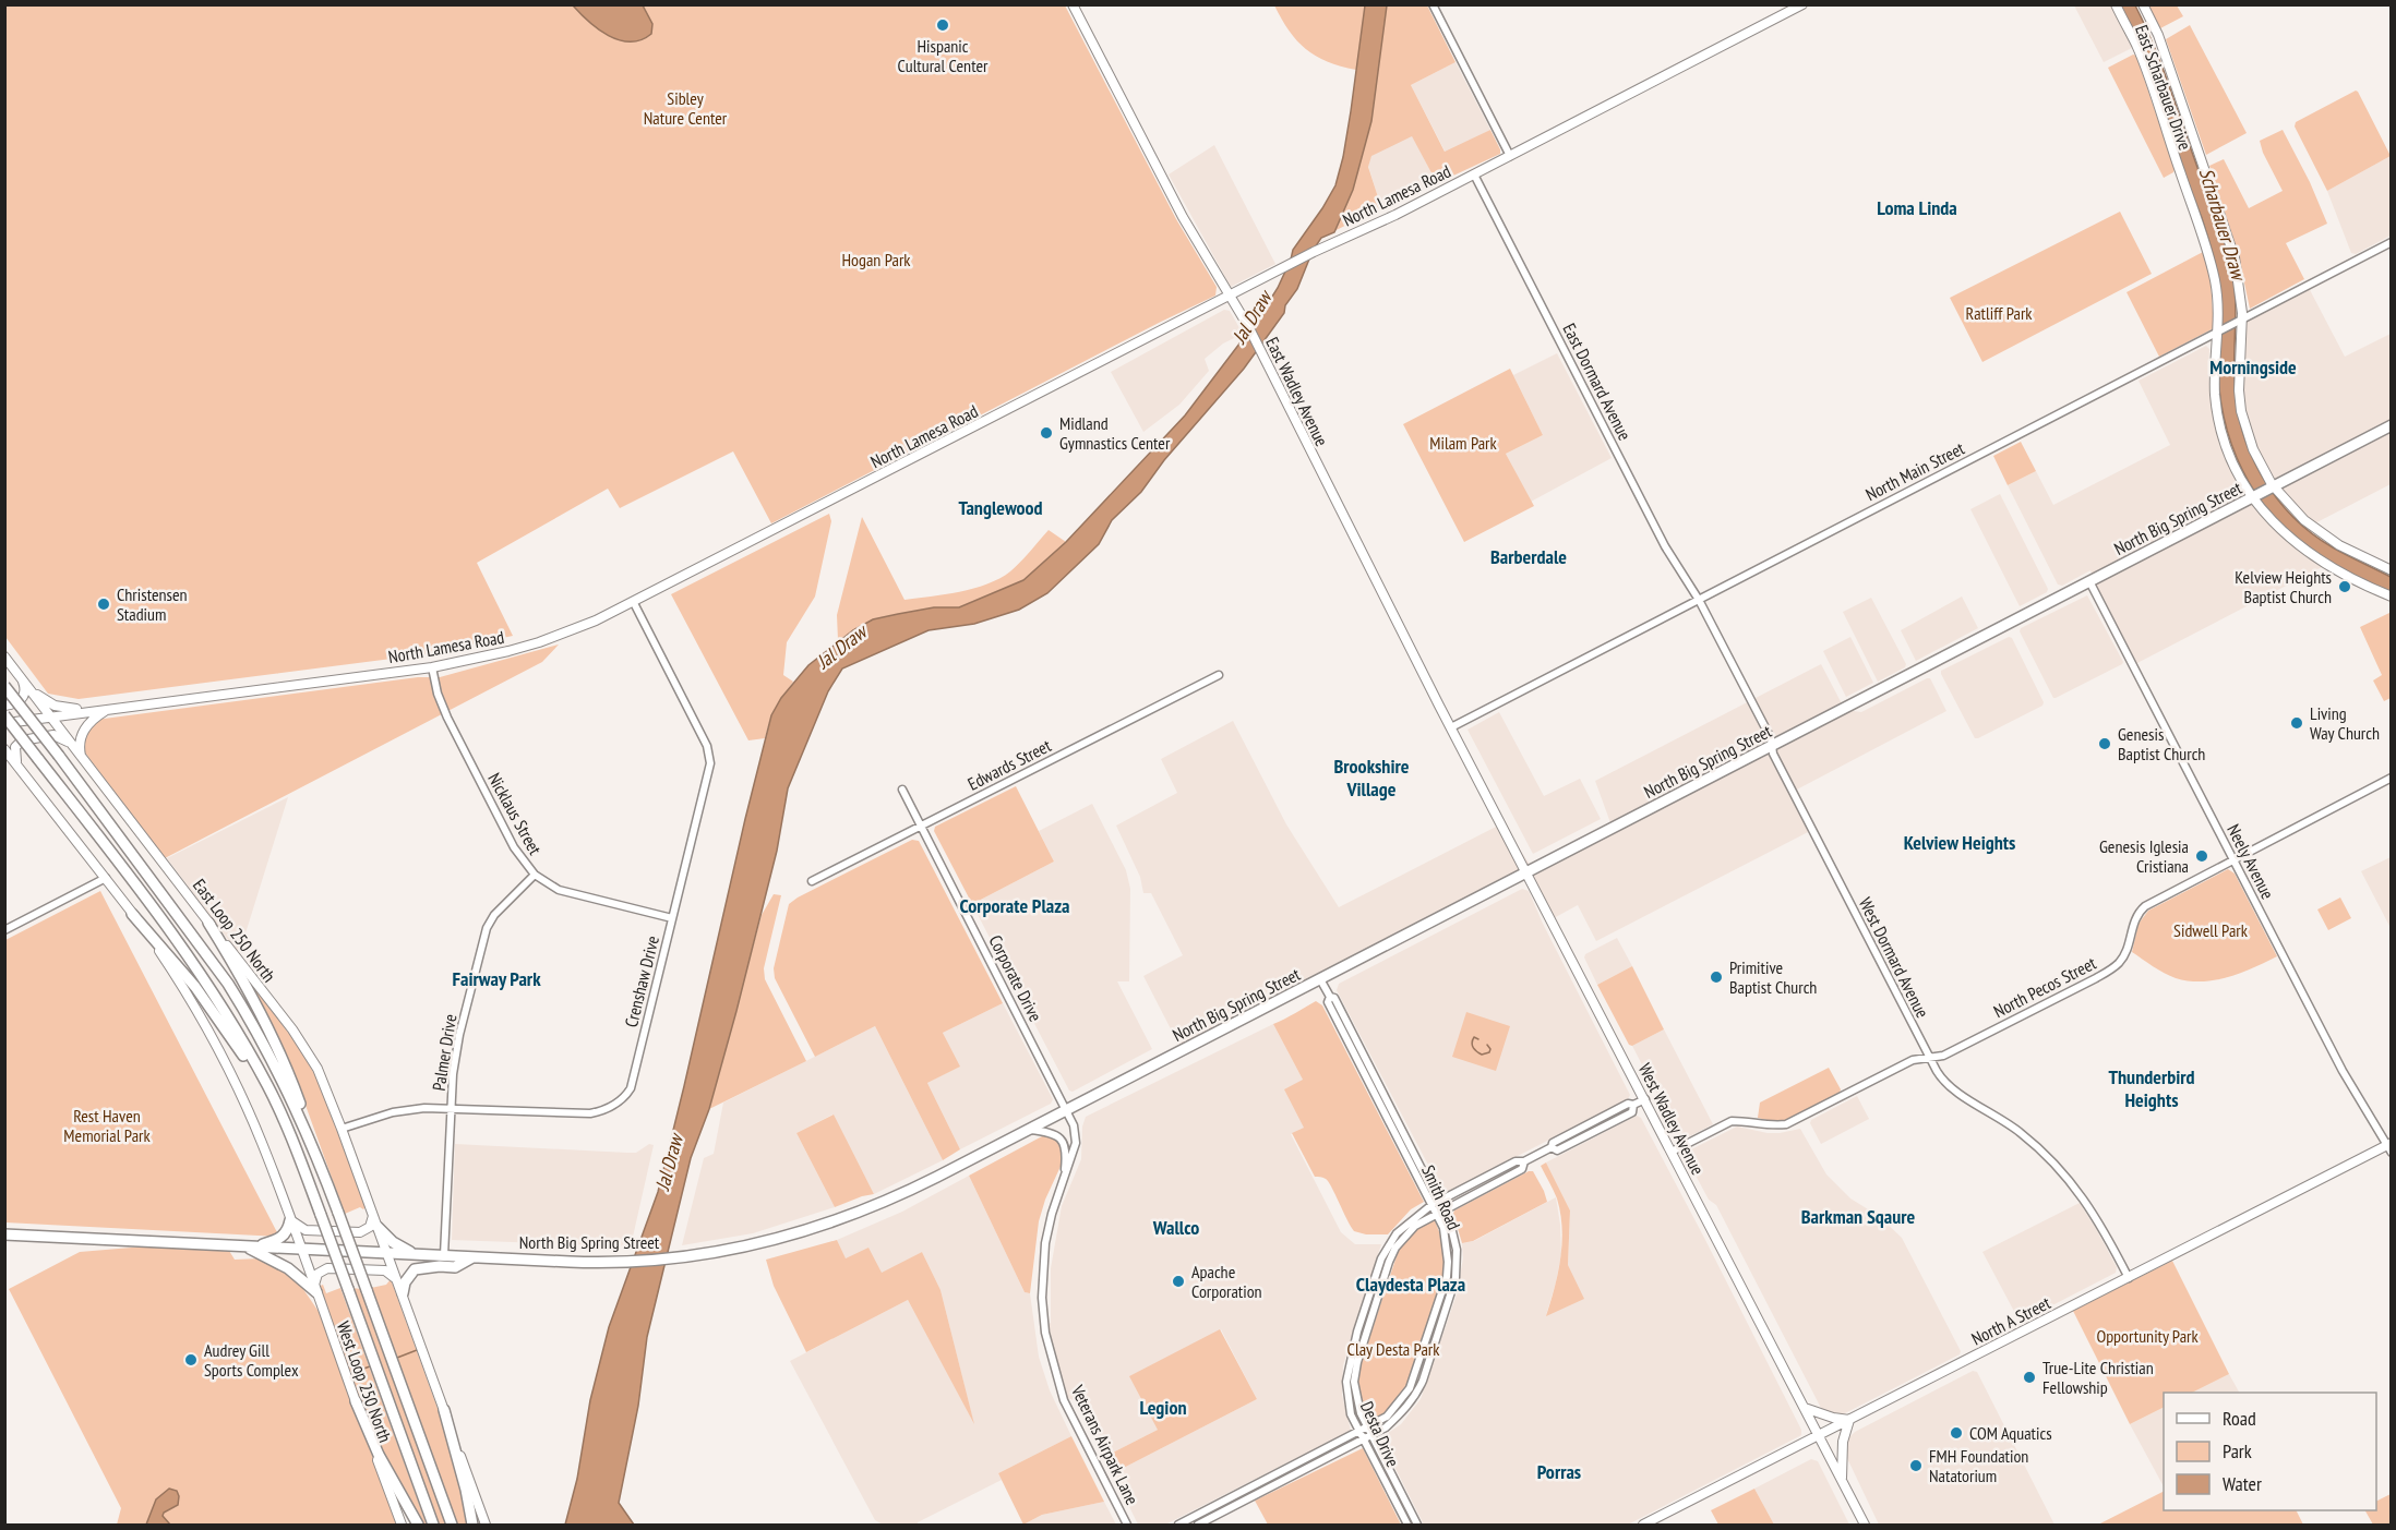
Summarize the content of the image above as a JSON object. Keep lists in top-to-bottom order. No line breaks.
{"streets":{"highway":["North Big Spring Street"],"main road":["East Scharbauer Drive","North Lamesa Road","East Wadley Avenue","East Loop 250 North","West Wadley Avenue","North A Street","West Loop 250 North"],"street":["East Dormard Avenue","North Main Street","Edwards Street","Nicklaus Street","Neely Avenue","West Dormard Avenue","Corporate Drive","Crenshaw Drive","North Pecos Street","Palmer Drive","Smith Road","Desta Drive","Veterans Airpark Lane"]},"crossings":[["East Scharbauer Drive","North Main Street"],["East Scharbauer Drive","North Big Spring Street"],["North Lamesa Road","East Dormard Avenue"],["North Lamesa Road","East Wadley Avenue"],["North Lamesa Road","Nicklaus Street"],["North Lamesa Road","East Loop 250 North"],["North Lamesa Road","Crenshaw Drive"],["East Dormard Avenue","North Main Street"],["East Dormard Avenue","West Dormard Avenue"],["East Wadley Avenue","North Main Street"],["East Wadley Avenue","West Wadley Avenue"],["North Main Street","West Dormard Avenue"],["North Main Street","West Wadley Avenue"],["North Big Spring Street","Neely Avenue"],["North Big Spring Street","East Loop 250 North"],["North Big Spring Street","West Dormard Avenue"],["North Big Spring Street","Corporate Drive"],["North Big Spring Street","Palmer Drive"],["North Big Spring Street","West Wadley Avenue"],["North Big Spring Street","Smith Road"],["North Big Spring Street","West Loop 250 North"],["North Big Spring Street","Veterans Airpark Lane"],["Edwards Street","Corporate Drive"],["Nicklaus Street","Crenshaw Drive"],["Nicklaus Street","Palmer Drive"],["Neely Avenue","North Pecos Street"],["Neely Avenue","North A Street"],["East Loop 250 North","Crenshaw Drive"],["West Dormard Avenue","North Pecos Street"],["West Dormard Avenue","North A Street"],["Corporate Drive","Veterans Airpark Lane"],["Crenshaw Drive","Palmer Drive"],["North Pecos Street","West Wadley Avenue"],["West Wadley Avenue","North A Street"],["West Wadley Avenue","Desta Drive"],["Smith Road","Desta Drive"]],"districts":["Loma Linda","Morningside","Tanglewood","Barberdale","Brookshire Village","Kelview Heights","Corporate Plaza","Fairway Park","Thunderbird Heights","Barkman Sqaure","Wallco","Claydesta Plaza","Legion","Porras"],"water":["Scharbauer Draw","Jal Draw"],"parks":["Sibley Nature Center","Hogan Park","Ratliff Park","Milam Park","Sidwell Park","Rest Haven Memorial Park","Opportunity Park","Clay Desta Park"],"places":["Hispanic Cultural Center","Midland Gymnastics Center","Kelview Heights Baptist Church","Christensen Stadium","Living Way Church","Genesis Baptist Church","Genesis Iglesia Cristiana","Primitive Baptist Church","Apache Corporation","Audrey Gill Sports Complex","True-Lite Christian Fellowship","COM Aquatics","FMH Foundation Natatorium"],"legend":["Road","Park","Water"]}
